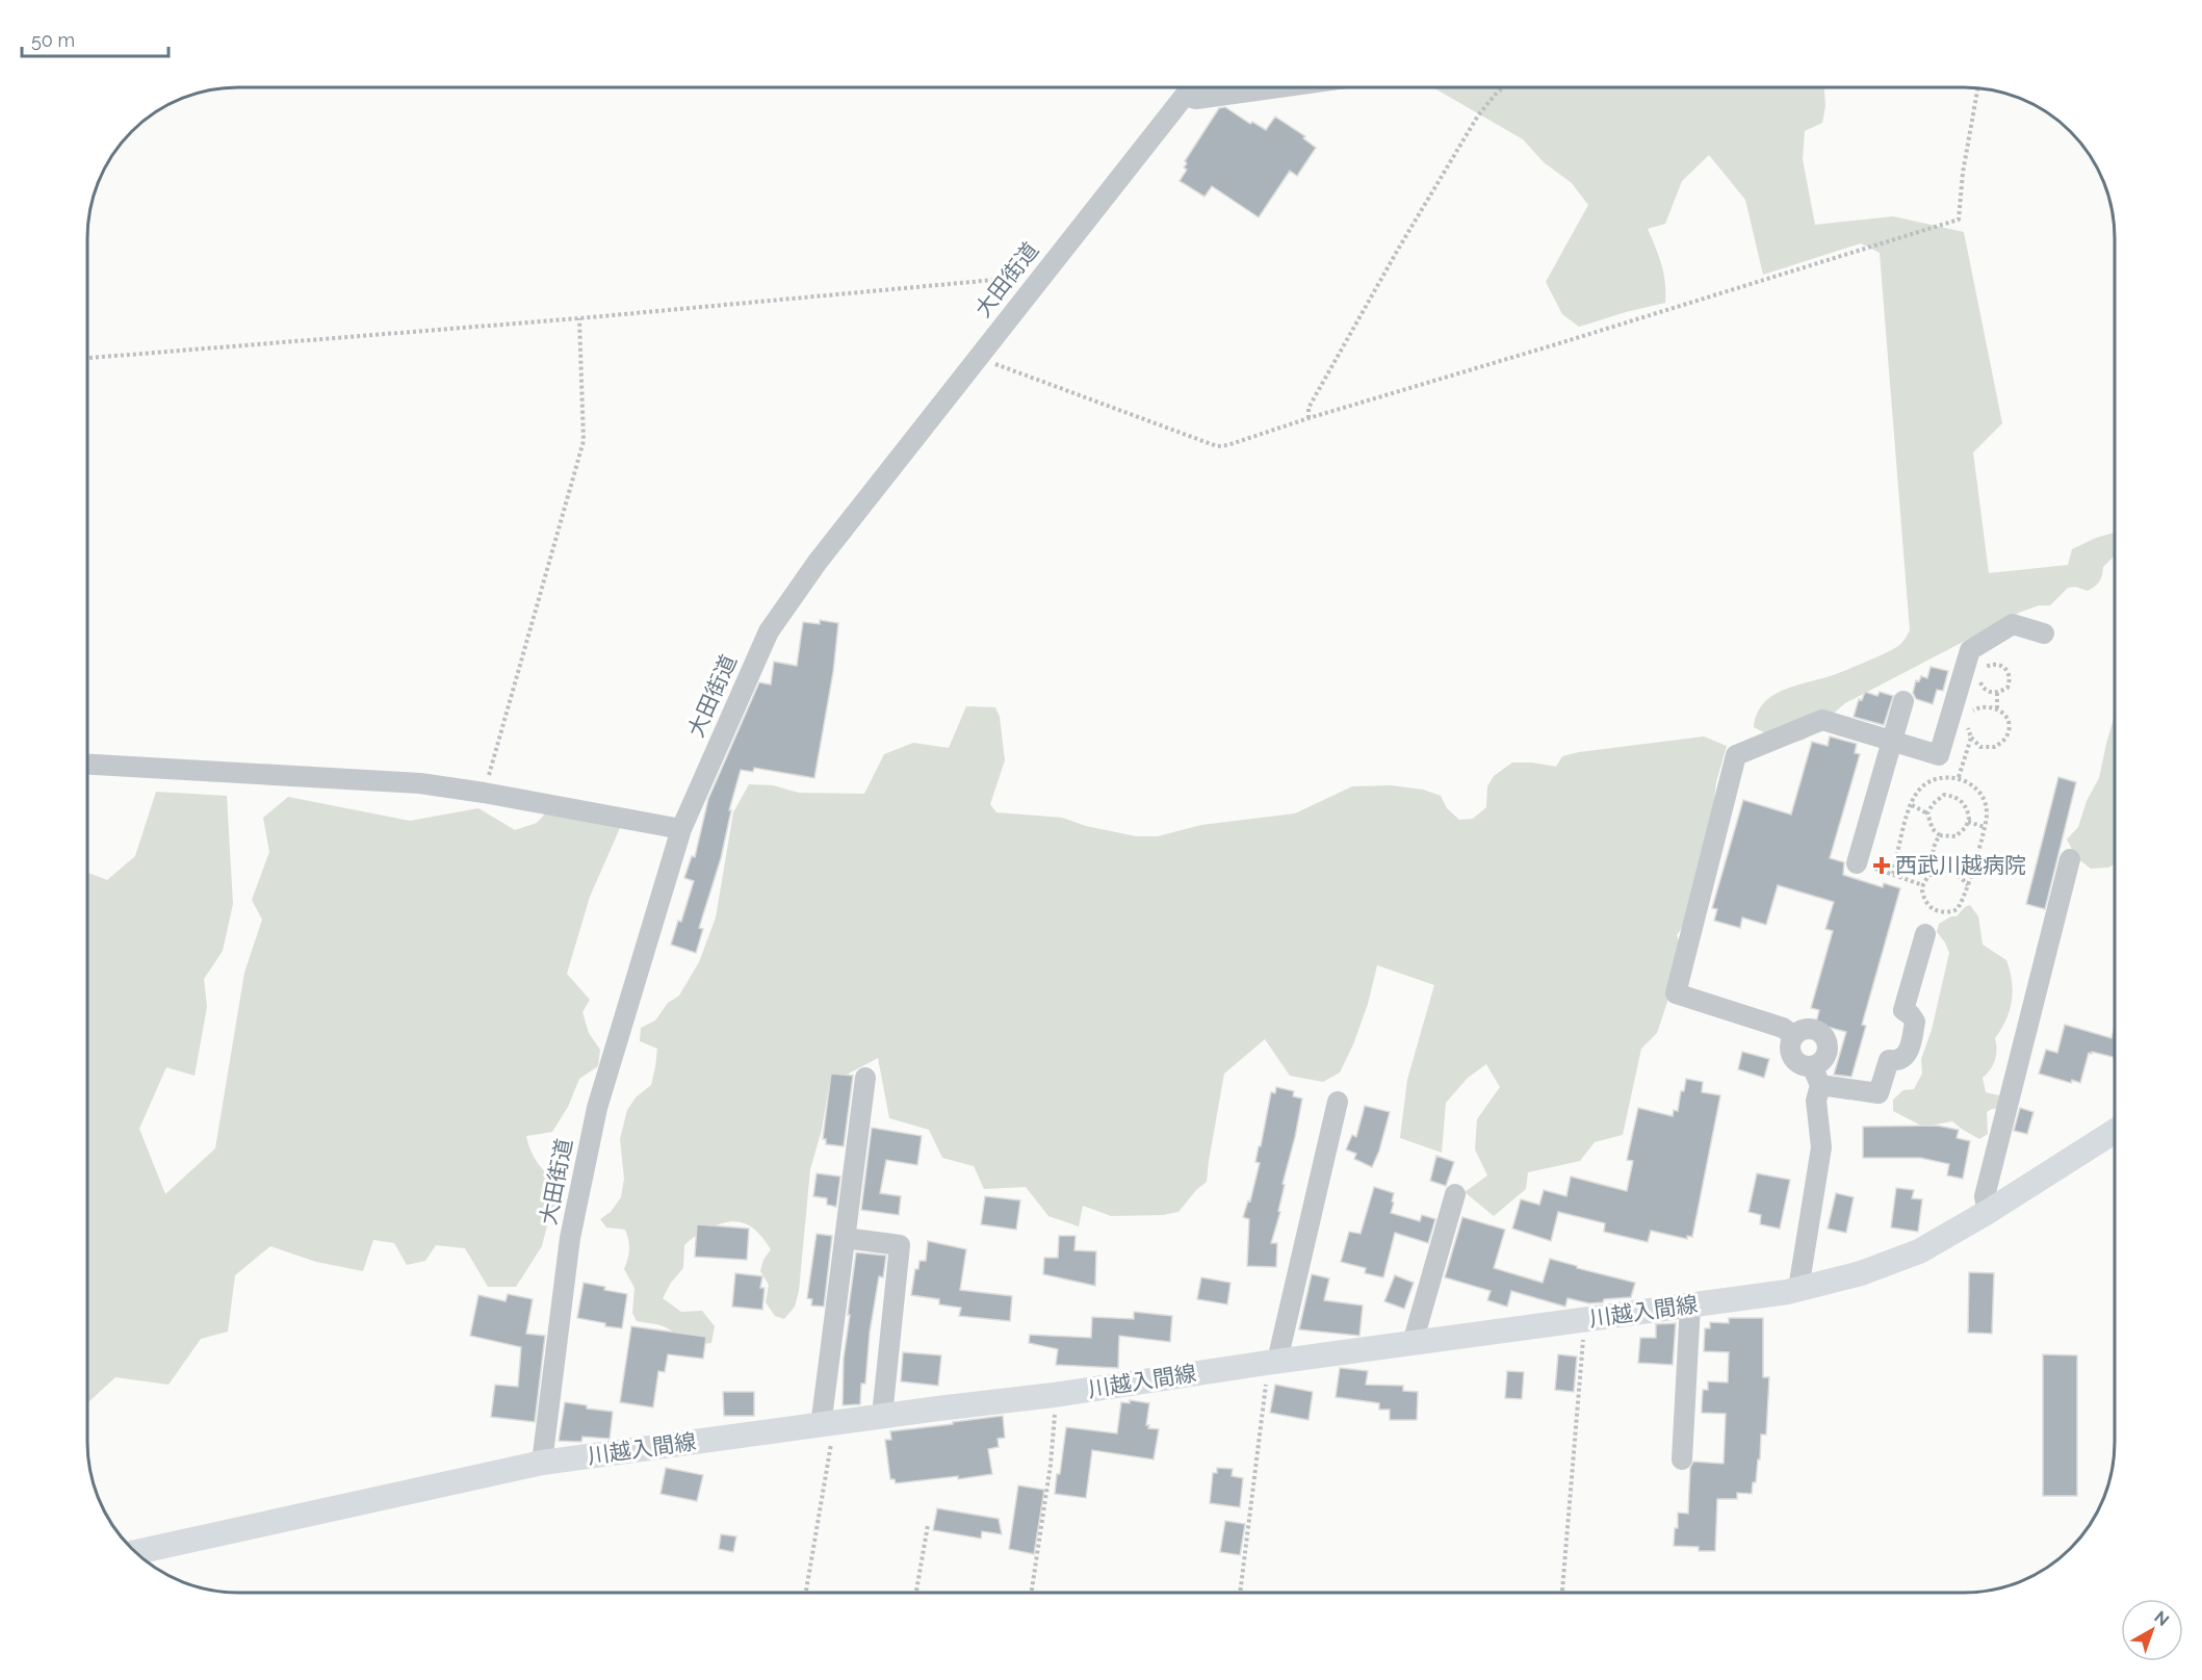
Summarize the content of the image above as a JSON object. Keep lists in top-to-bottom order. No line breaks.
{"streets":{"main road":["川越入間線"],"street":["大田街道"]},"crossings":[["大田街道","川越入間線"]],"places":{"health":["西武川越病院"]},"scale_bar":"50 m","north":"top right"}
